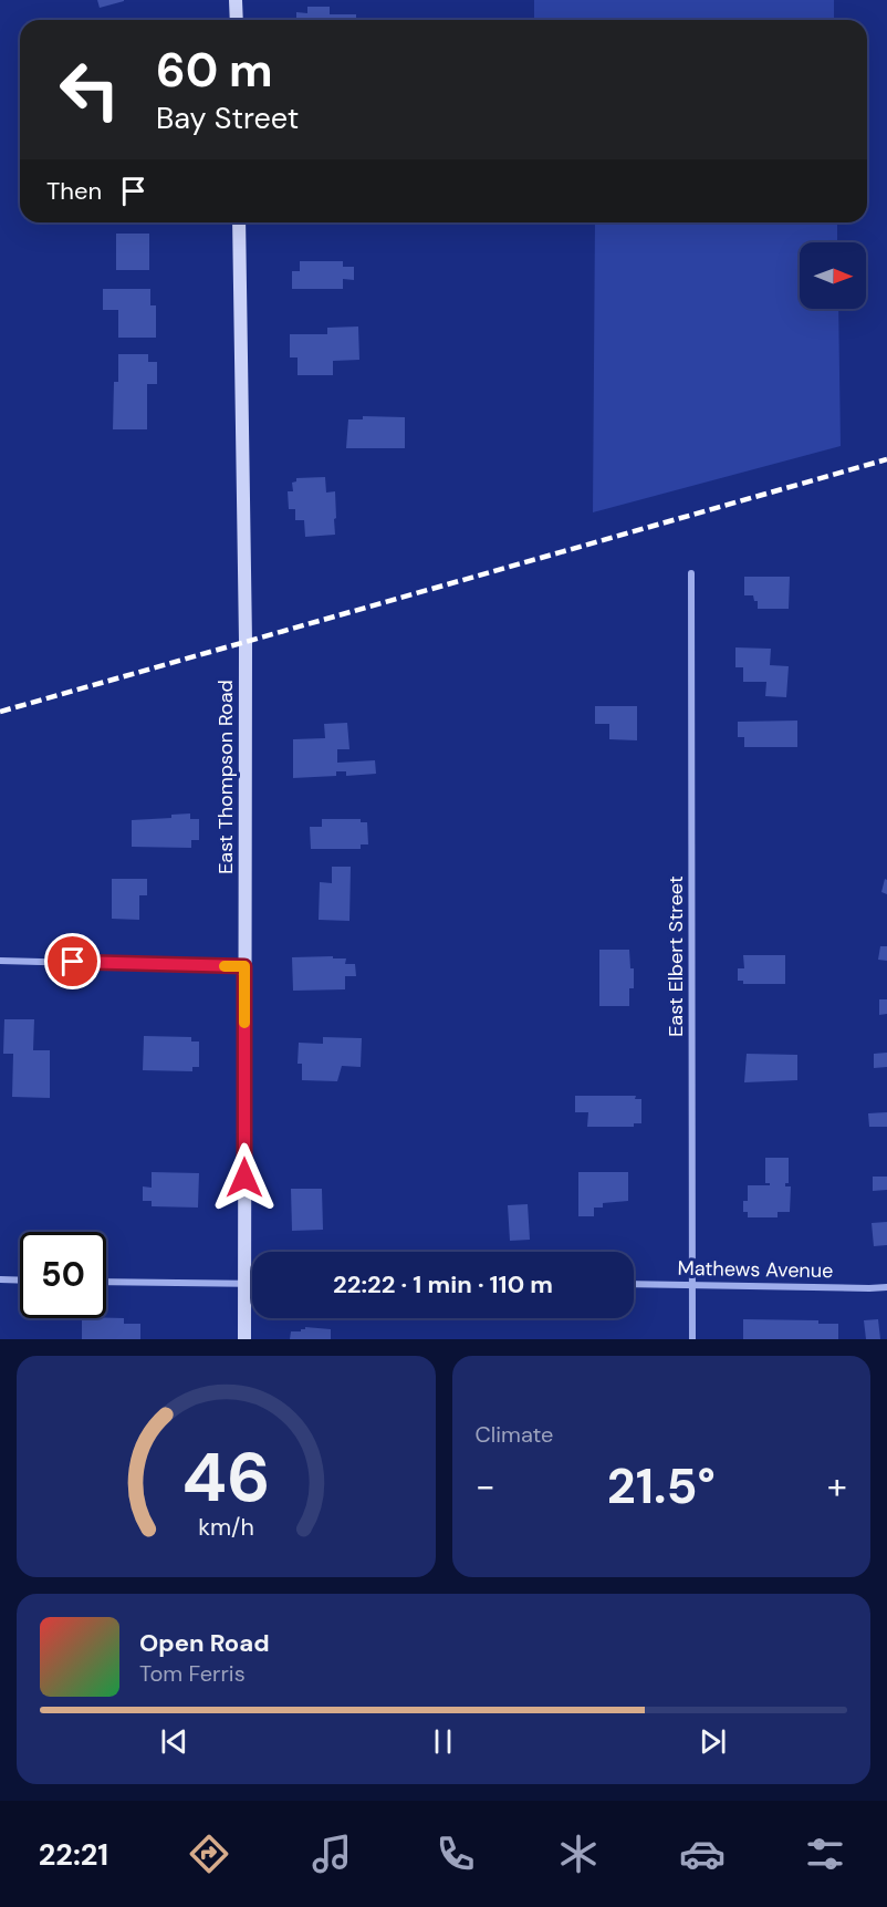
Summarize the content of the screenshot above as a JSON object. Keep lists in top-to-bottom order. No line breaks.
{"streets":{"main road":["East Thompson Road"],"street":["East Elbert Street","Mathews Avenue"]},"crossings":[["East Elbert Street","Mathews Avenue"]],"north":"right","page":{"turn":["60 m","Bay Street"],"then":"Then","limit":"50","trip":"22:22 · 1 min · 110 m","tile":"Climate","heat":["−","21.5°","+"],"song":["Open Road","Tom Ferris"],"tabs":"22:21","gauge":["46","km/h"]}}
